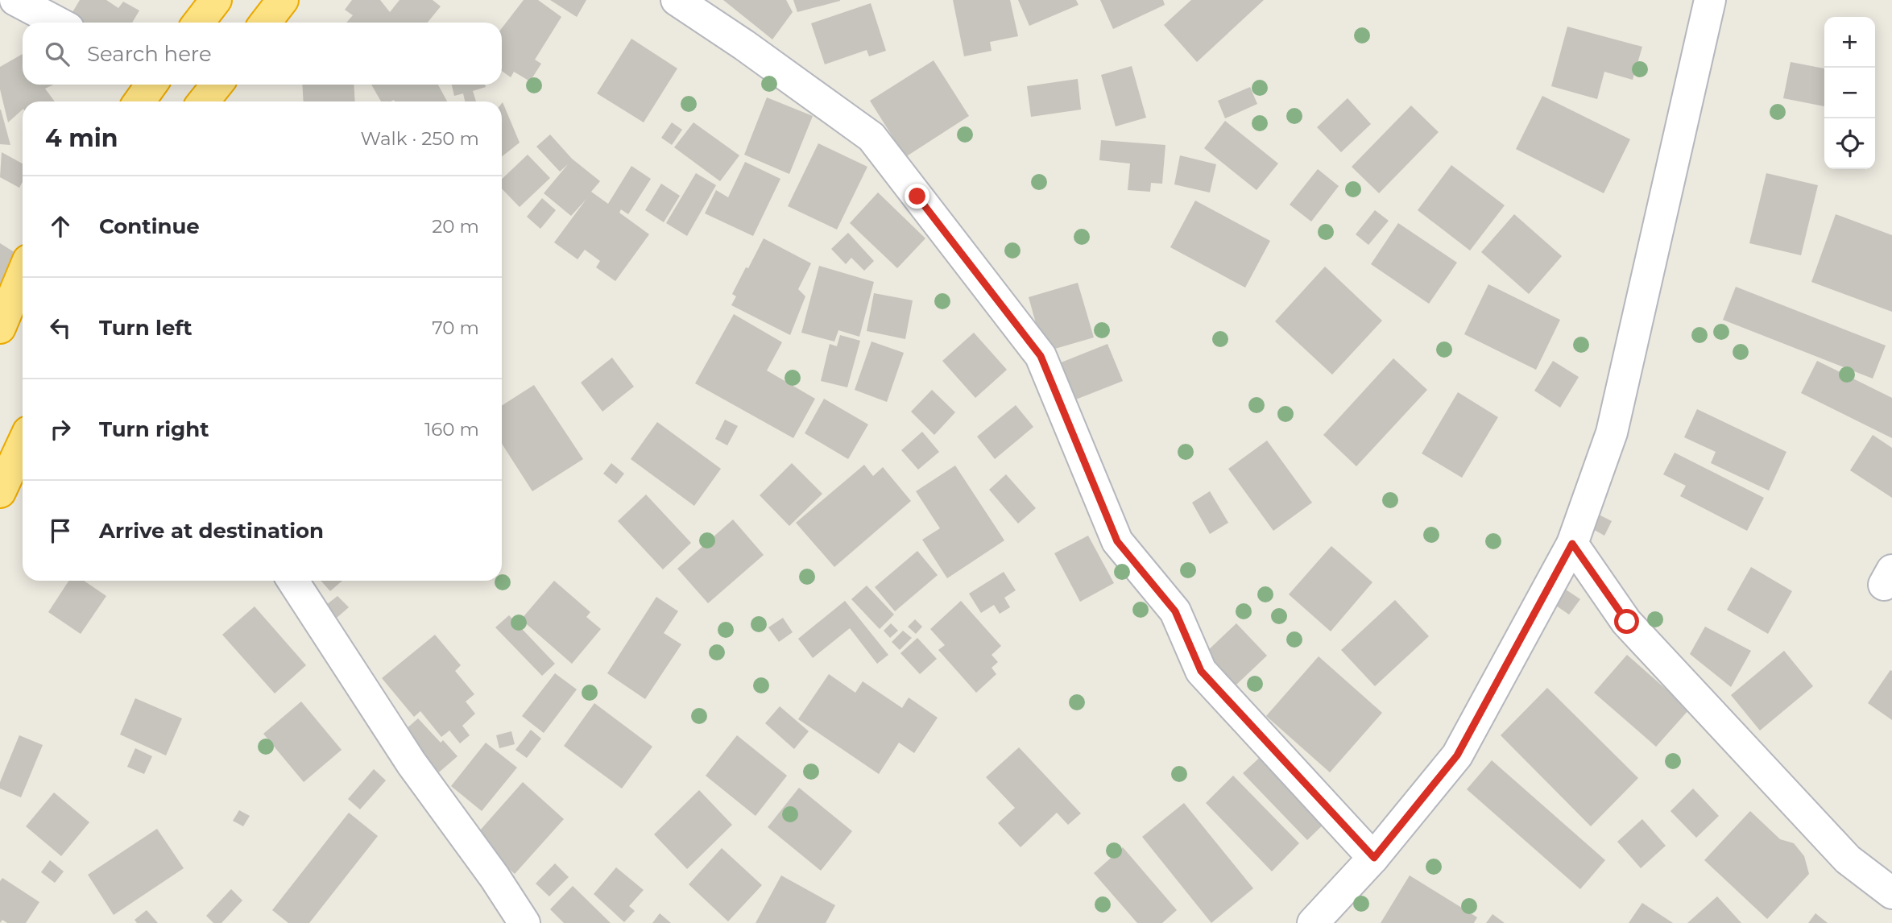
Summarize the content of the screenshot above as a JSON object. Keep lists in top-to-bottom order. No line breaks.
{"page":{"map_buttons":["+","−"],"search":"Search here","heading":["4 min","Walk · 250 m"],"list":[["Continue","20 m"],["Turn left","70 m"],["Turn right","160 m"],"Arrive at destination"]}}
